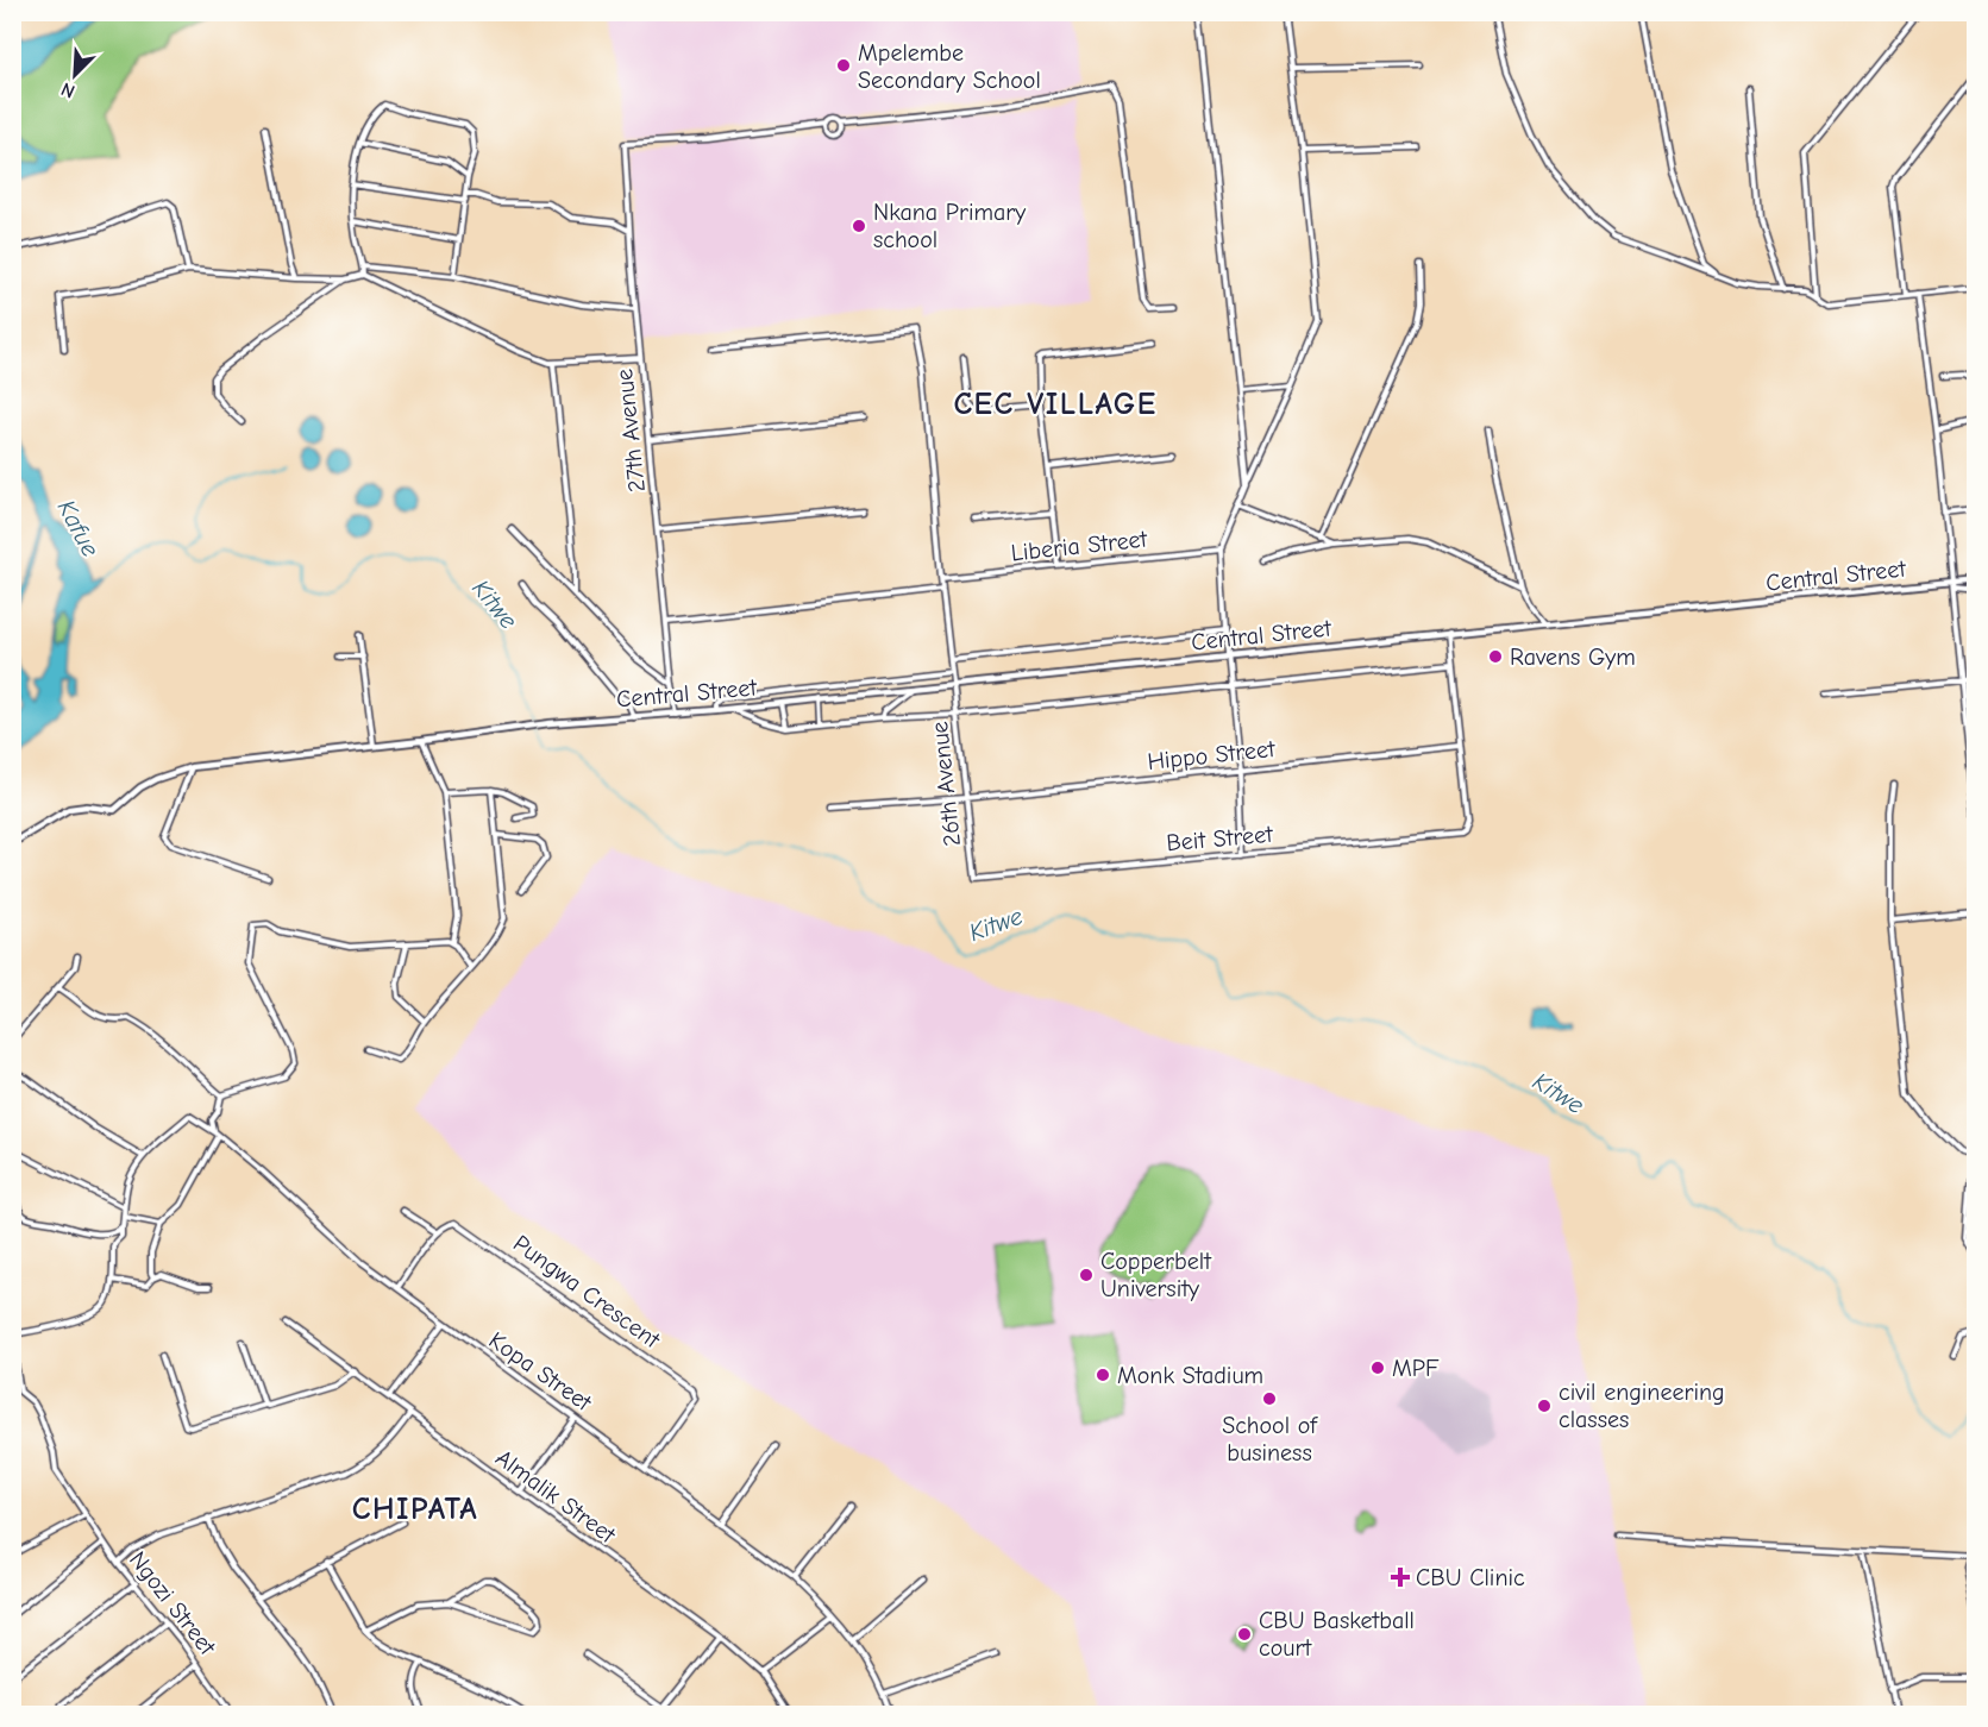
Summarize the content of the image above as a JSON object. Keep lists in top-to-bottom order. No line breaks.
{"streets":{"street":["27th Avenue","Liberia Street","Central Street","Hippo Street","26th Avenue","Beit Street","Pungwa Crescent","Kopa Street","Almalik Street","Ngozi Street"]},"crossings":[["27th Avenue","Central Street"],["Liberia Street","26th Avenue"],["Central Street","26th Avenue"],["Hippo Street","26th Avenue"],["Hippo Street","Beit Street"],["26th Avenue","Beit Street"],["Pungwa Crescent","Kopa Street"]],"districts":["CEC VILLAGE","CHIPATA"],"water":["Kafue","Kitwe"],"places":{"other":["Mpelembe Secondary School","Nkana Primary school","Ravens Gym","Copperbelt University","MPF","Monk Stadium","School of business","civil engineering classes","CBU Basketball court"],"health":["CBU Clinic"]},"north":"bottom left"}
